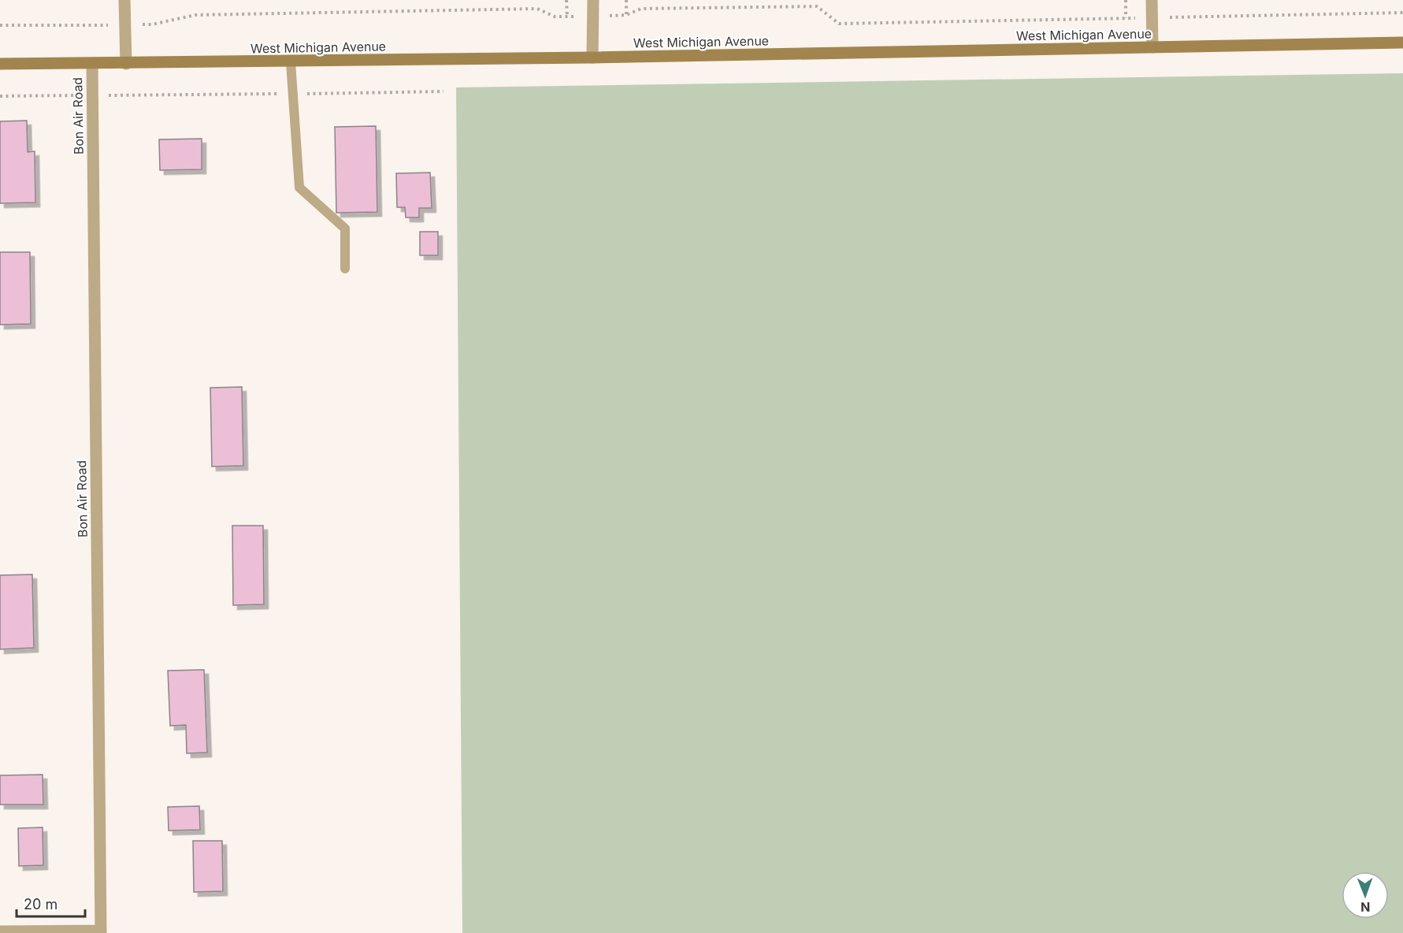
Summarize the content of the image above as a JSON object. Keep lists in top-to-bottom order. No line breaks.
{"streets":{"street":["West Michigan Avenue","Bon Air Road"]},"crossings":[["West Michigan Avenue","Bon Air Road"]],"scale_bar":"20 m","north":"bottom"}
